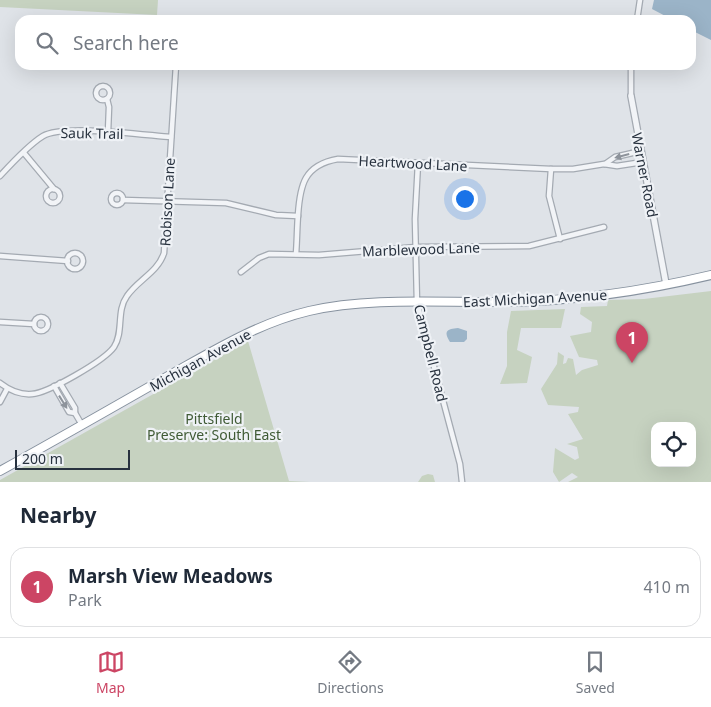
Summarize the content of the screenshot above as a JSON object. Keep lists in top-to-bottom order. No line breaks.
{"streets":{"highway":["East Michigan Avenue","Michigan Avenue"],"street":["Sauk Trail","Heartwood Lane","Warner Road","Robison Lane","Marblewood Lane","Campbell Road"]},"crossings":[["Sauk Trail","Robison Lane"],["Heartwood Lane","Warner Road"],["Heartwood Lane","Marblewood Lane"],["Heartwood Lane","Campbell Road"],["Warner Road","East Michigan Avenue"],["Marblewood Lane","Campbell Road"],["East Michigan Avenue","Campbell Road"],["East Michigan Avenue","Michigan Avenue"],["Campbell Road","Michigan Avenue"]],"parks":["Pittsfield Preserve: South East"],"scale_bar":"200 m","page":{"search":"Search here","pins":"1","scale":"200 m","heading":"Nearby","list":[{"mark":"1","name":"Marsh View Meadows","note":"Park","value":"410 m"}],"nav":["Map","Directions","Saved"]}}
